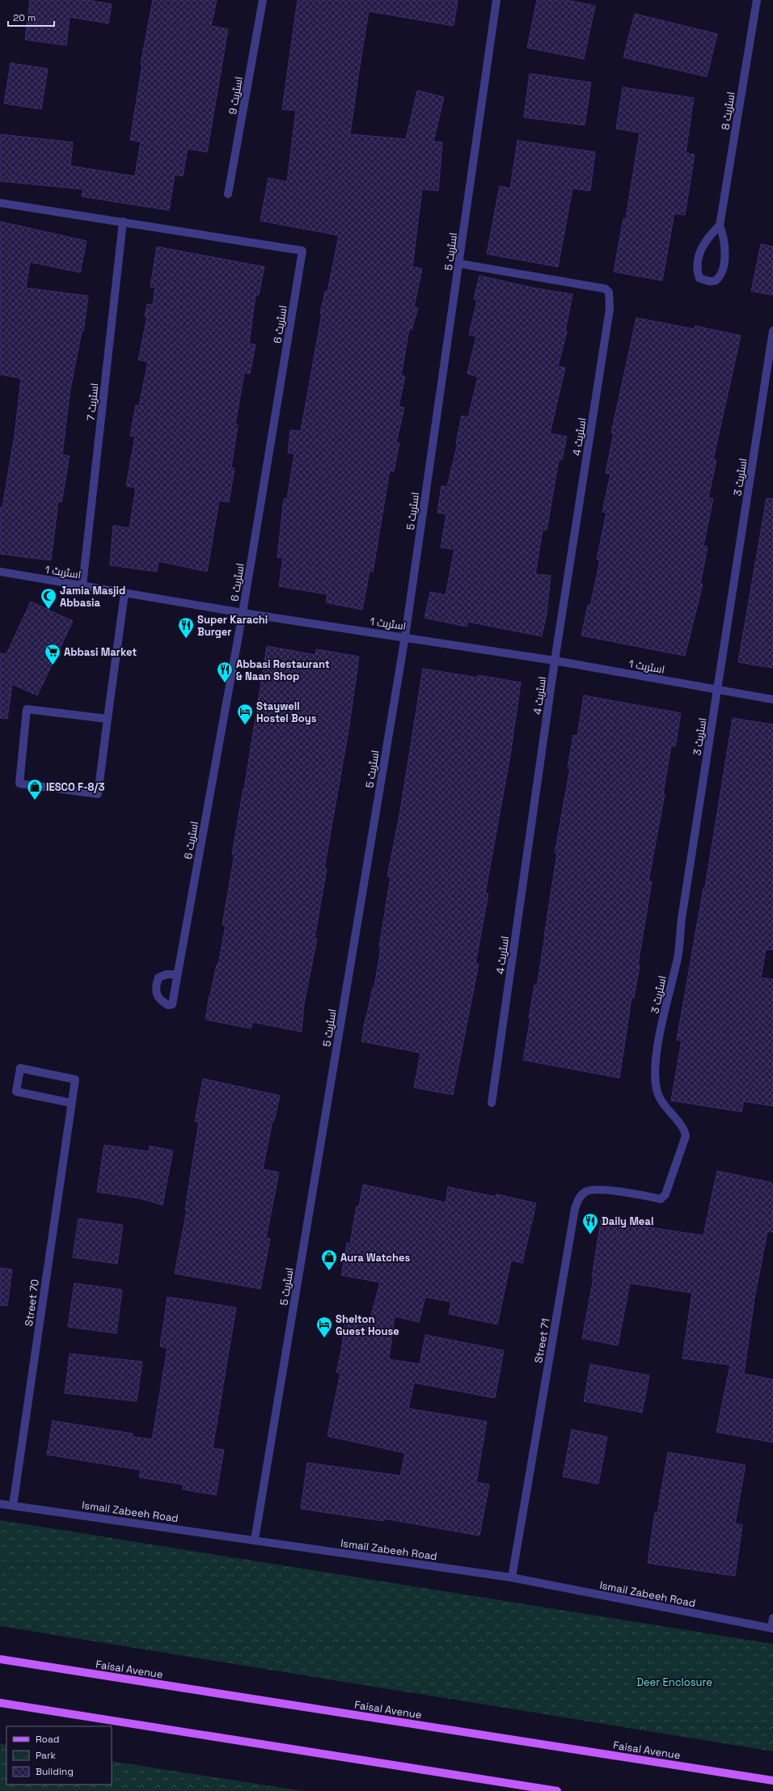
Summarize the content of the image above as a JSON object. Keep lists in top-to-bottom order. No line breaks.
{"streets":{"main road":["Faisal Avenue"],"street":["اسٹریٹ 9","اسٹریٹ 8","اسٹریٹ 5","اسٹریٹ 6","اسٹریٹ 7","اسٹریٹ 4","اسٹریٹ 3","اسٹریٹ 1","Street 70","Street 71","Ismail Zabeeh Road"]},"crossings":[["اسٹریٹ 5","اسٹریٹ 4"],["اسٹریٹ 5","اسٹریٹ 1"],["اسٹریٹ 5","Ismail Zabeeh Road"],["اسٹریٹ 6","اسٹریٹ 7"],["اسٹریٹ 6","اسٹریٹ 1"],["اسٹریٹ 7","اسٹریٹ 1"],["اسٹریٹ 4","اسٹریٹ 1"],["اسٹریٹ 3","اسٹریٹ 1"],["اسٹریٹ 3","Street 71"],["Street 70","Ismail Zabeeh Road"],["Street 71","Ismail Zabeeh Road"]],"parks":["Deer Enclosure"],"places":{"mosque":["Jamia Masjid Abbasia"],"restaurant":["Super Karachi Burger","Abbasi Restaurant & Naan Shop","Daily Meal"],"supermarket":["Abbasi Market"],"hotel":["Staywell Hostel Boys","Shelton Guest House"],"shop":["IESCO F-8/3","Aura Watches"]},"legend":["Road","Park","Building"],"scale_bar":"20 m"}
